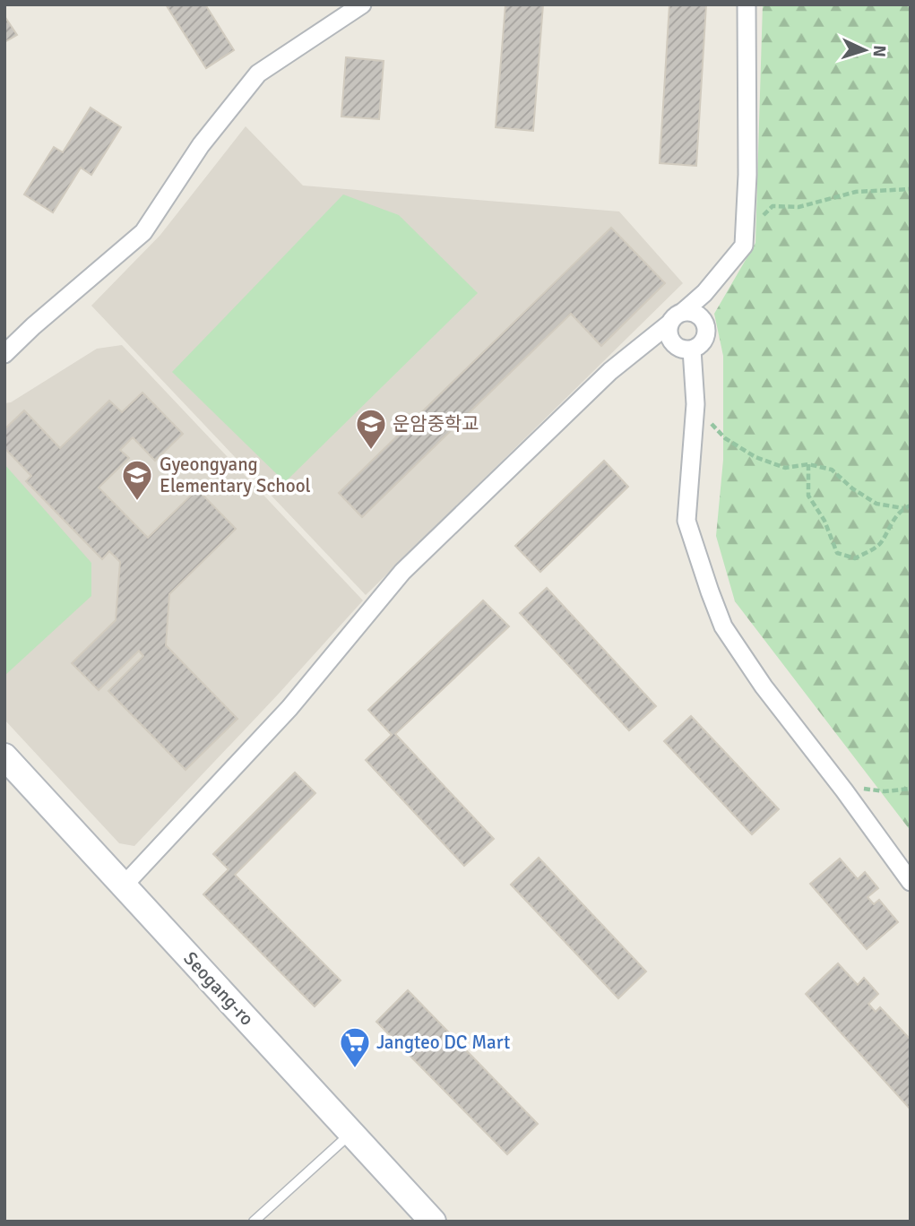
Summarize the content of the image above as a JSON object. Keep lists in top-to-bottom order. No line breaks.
{"streets":{"main road":["Seogang-ro"]},"places":{"school or university":["운암중학교","Gyeongyang Elementary School"],"supermarket":["Jangteo DC Mart"]},"north":"right"}
